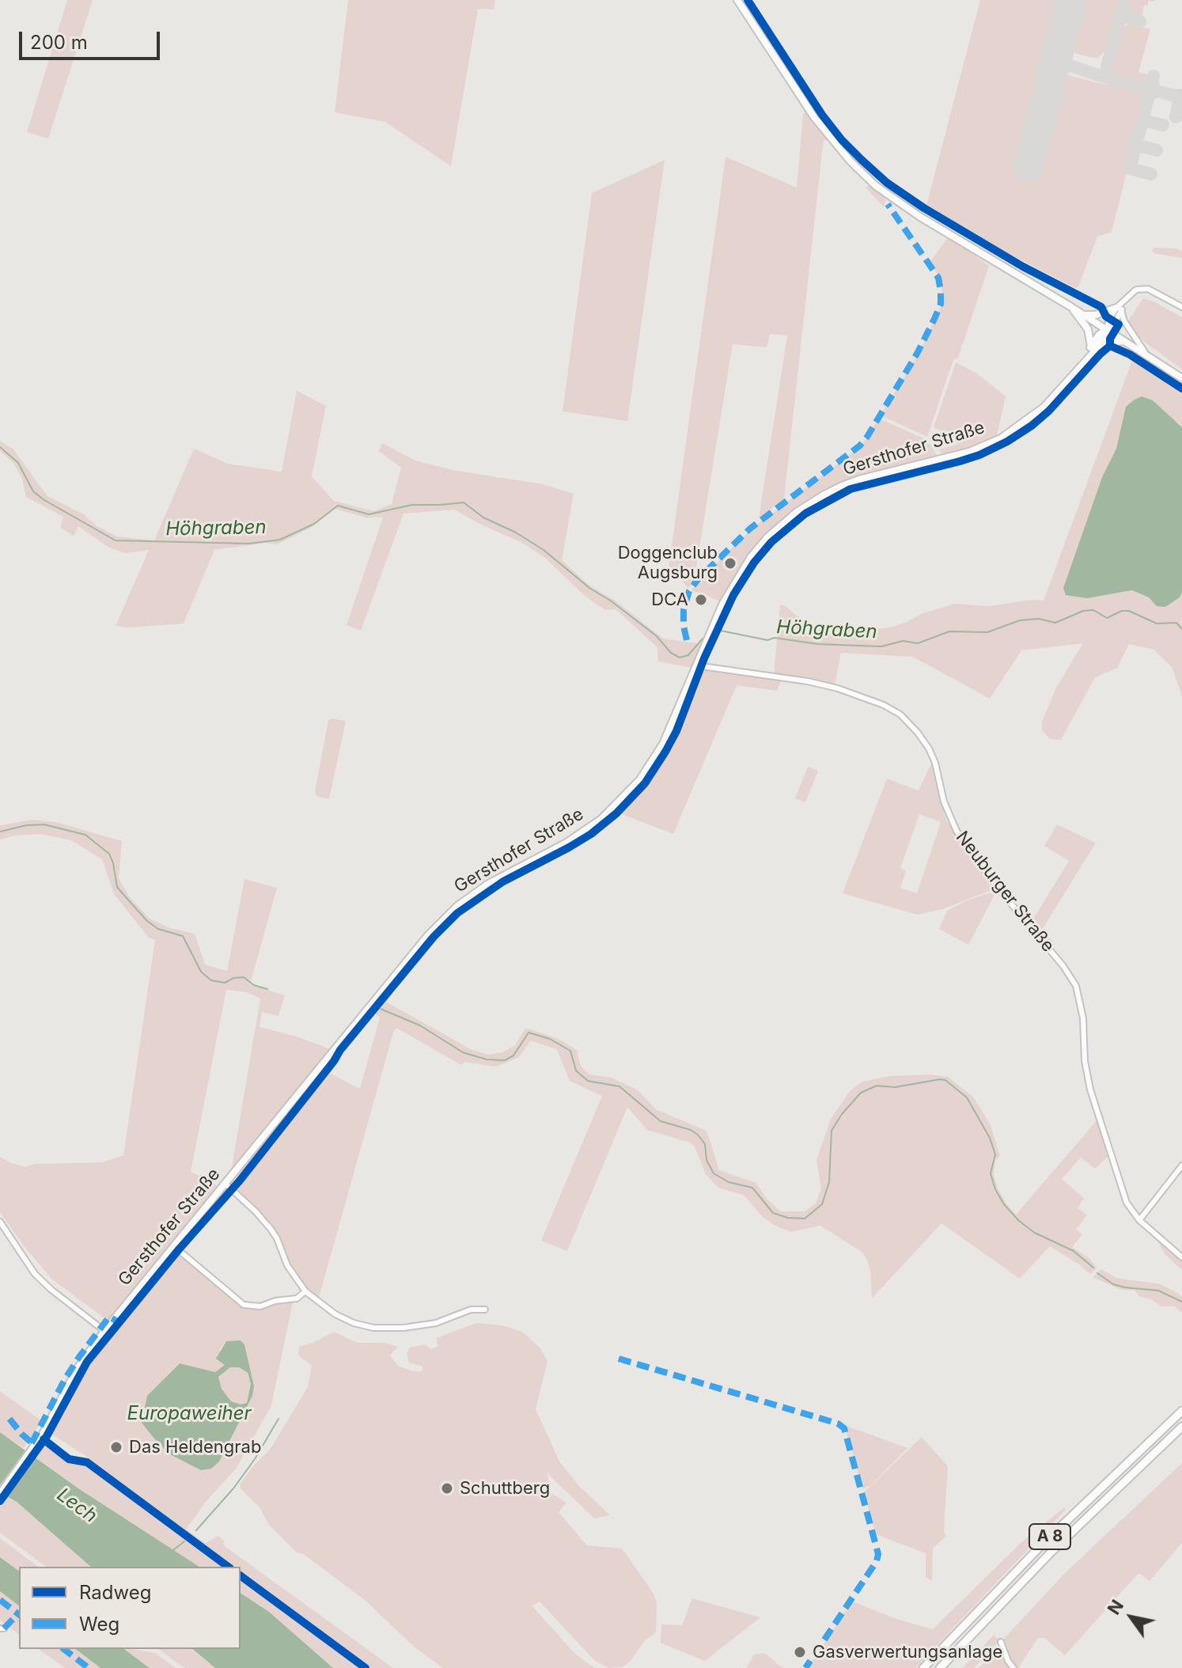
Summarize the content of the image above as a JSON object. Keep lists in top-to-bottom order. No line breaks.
{"streets":{"highway":["A 8"],"main road":["Gersthofer Straße"],"street":["Neuburger Straße"]},"crossings":[["Gersthofer Straße","Neuburger Straße"]],"water":["Höhgraben","Europaweiher","Lech"],"places":["Doggenclub Augsburg","DCA","Das Heldengrab","Schuttberg","Gasverwertungsanlage"],"legend":["Radweg","Weg"],"scale_bar":"200 m","north":"top left"}
